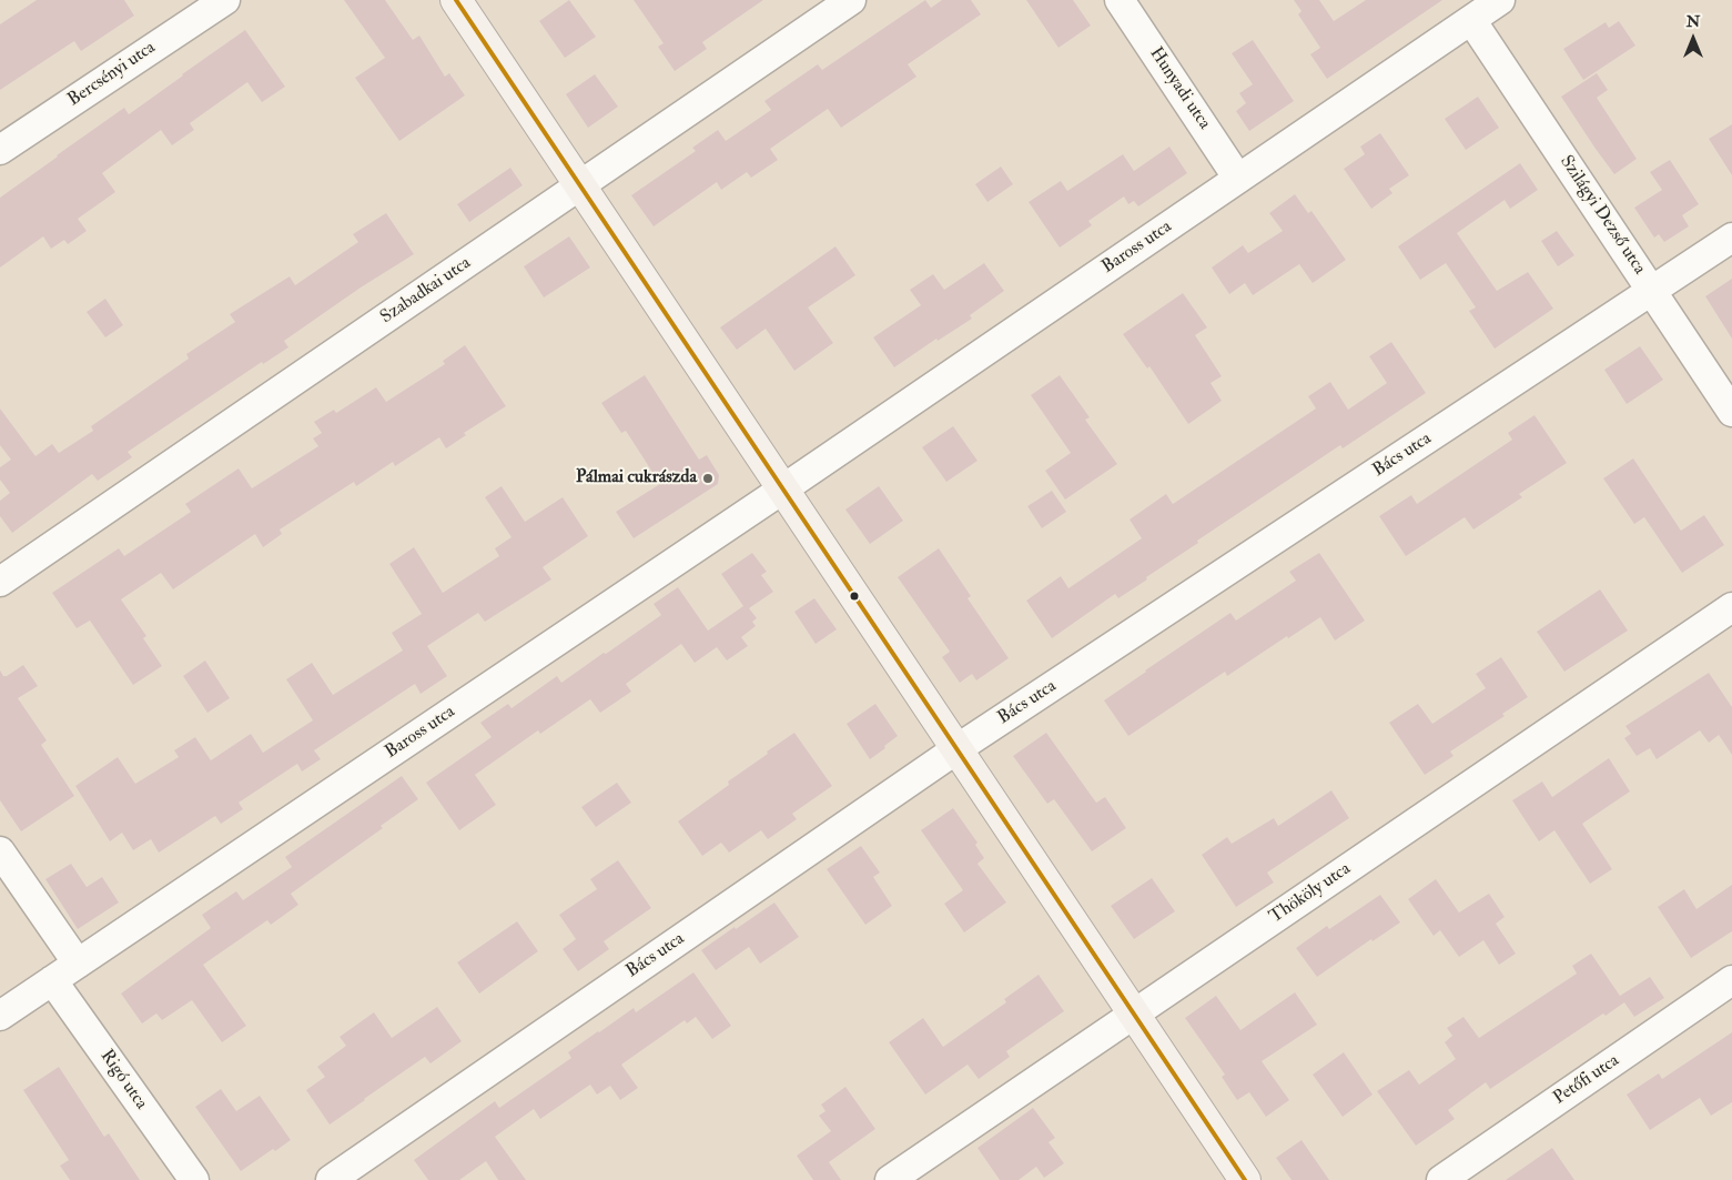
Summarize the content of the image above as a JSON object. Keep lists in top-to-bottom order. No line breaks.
{"streets":{"street":["Bercsényi utca","Hunyadi utca","Szilágyi Dezső utca","Baross utca","Szabadkai utca","Bács utca","Thököly utca","Rigó utca","Petőfi utca"]},"crossings":[["Hunyadi utca","Baross utca"],["Szilágyi Dezső utca","Baross utca"],["Szilágyi Dezső utca","Bács utca"],["Baross utca","Rigó utca"]],"places":["Pálmai cukrászda"],"north":"top"}
